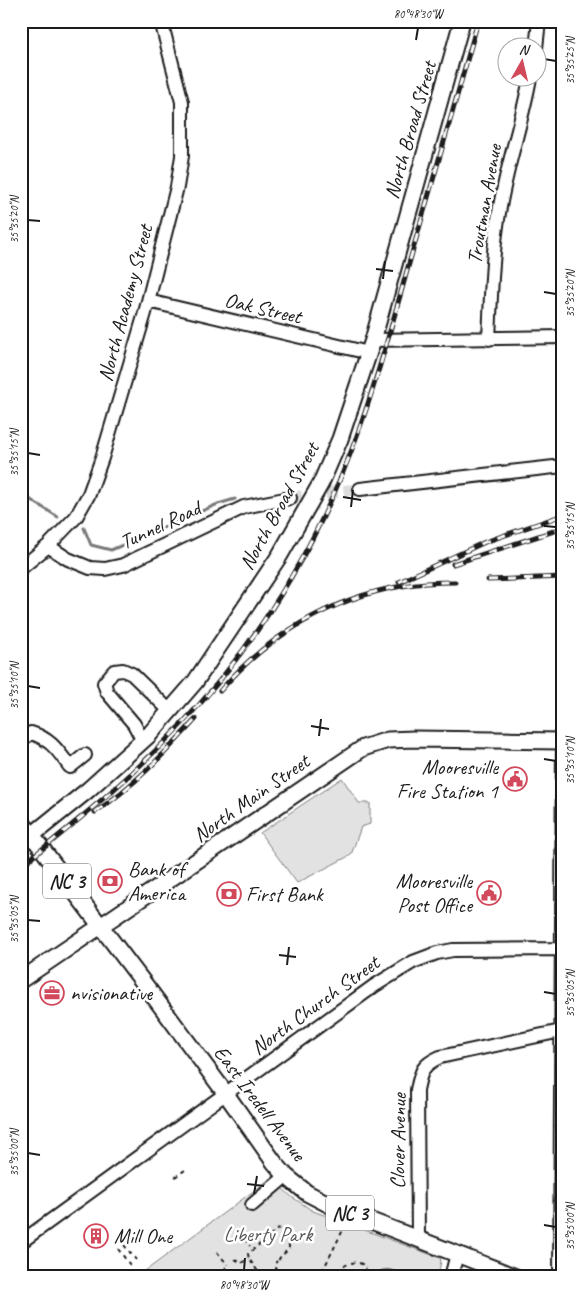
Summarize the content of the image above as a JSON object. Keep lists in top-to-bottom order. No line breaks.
{"streets":{"main road":["North Broad Street","North Main Street","NC 3","East Iredell Avenue"],"street":["Troutman Avenue","North Academy Street","Oak Street","Tunnel Road","North Church Street","Clover Avenue"]},"crossings":[["North Broad Street","Oak Street"],["North Broad Street","NC 3"],["Troutman Avenue","Oak Street"],["North Academy Street","Oak Street"],["North Academy Street","Tunnel Road"],["North Main Street","NC 3"],["North Main Street","East Iredell Avenue"],["NC 3","East Iredell Avenue"],["North Church Street","East Iredell Avenue"],["East Iredell Avenue","Clover Avenue"]],"parks":["Liberty Park"],"places":{"public building":["Mooresville Fire Station 1","Mooresville Post Office"],"bank":["Bank of America","First Bank"],"office":["nvisionative"],"building":["Mill One"]},"north":"top","coordinates":["80°48'30\"W","35°35'25\"N","35°35'20\"N","35°35'15\"N","35°35'10\"N","35°35'05\"N","35°35'00\"N"]}
